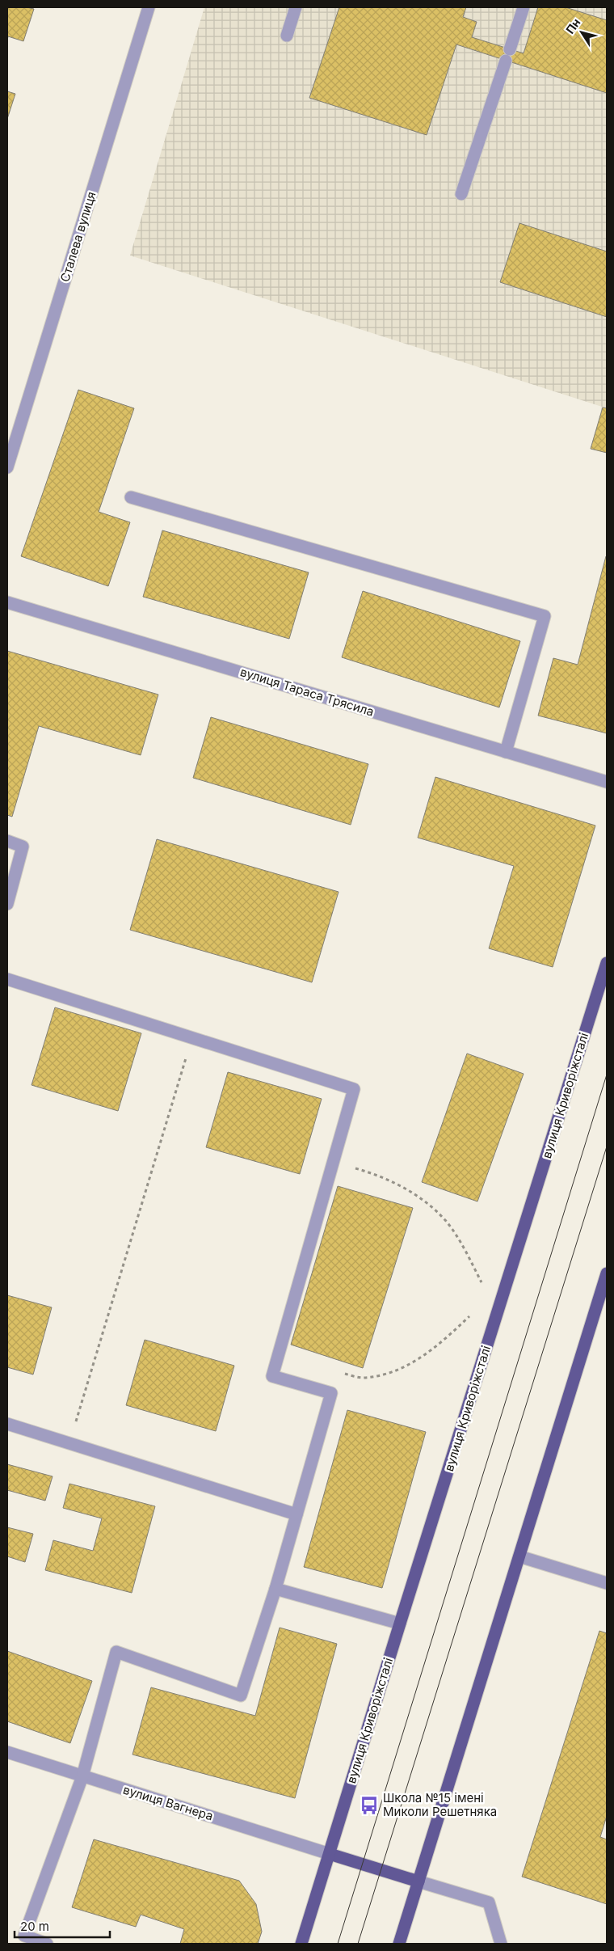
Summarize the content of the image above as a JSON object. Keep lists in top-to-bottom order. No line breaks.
{"streets":{"main road":["вулиця Криворіжсталі"],"street":["Сталева вулиця","вулиця Тараса Трясила","вулиця Вагнера"]},"crossings":[["вулиця Криворіжсталі","вулиця Вагнера"]],"places":{"bus stop":["Школа №15 імені Миколи Решетняка"]},"scale_bar":"20 m","north":"top left"}
